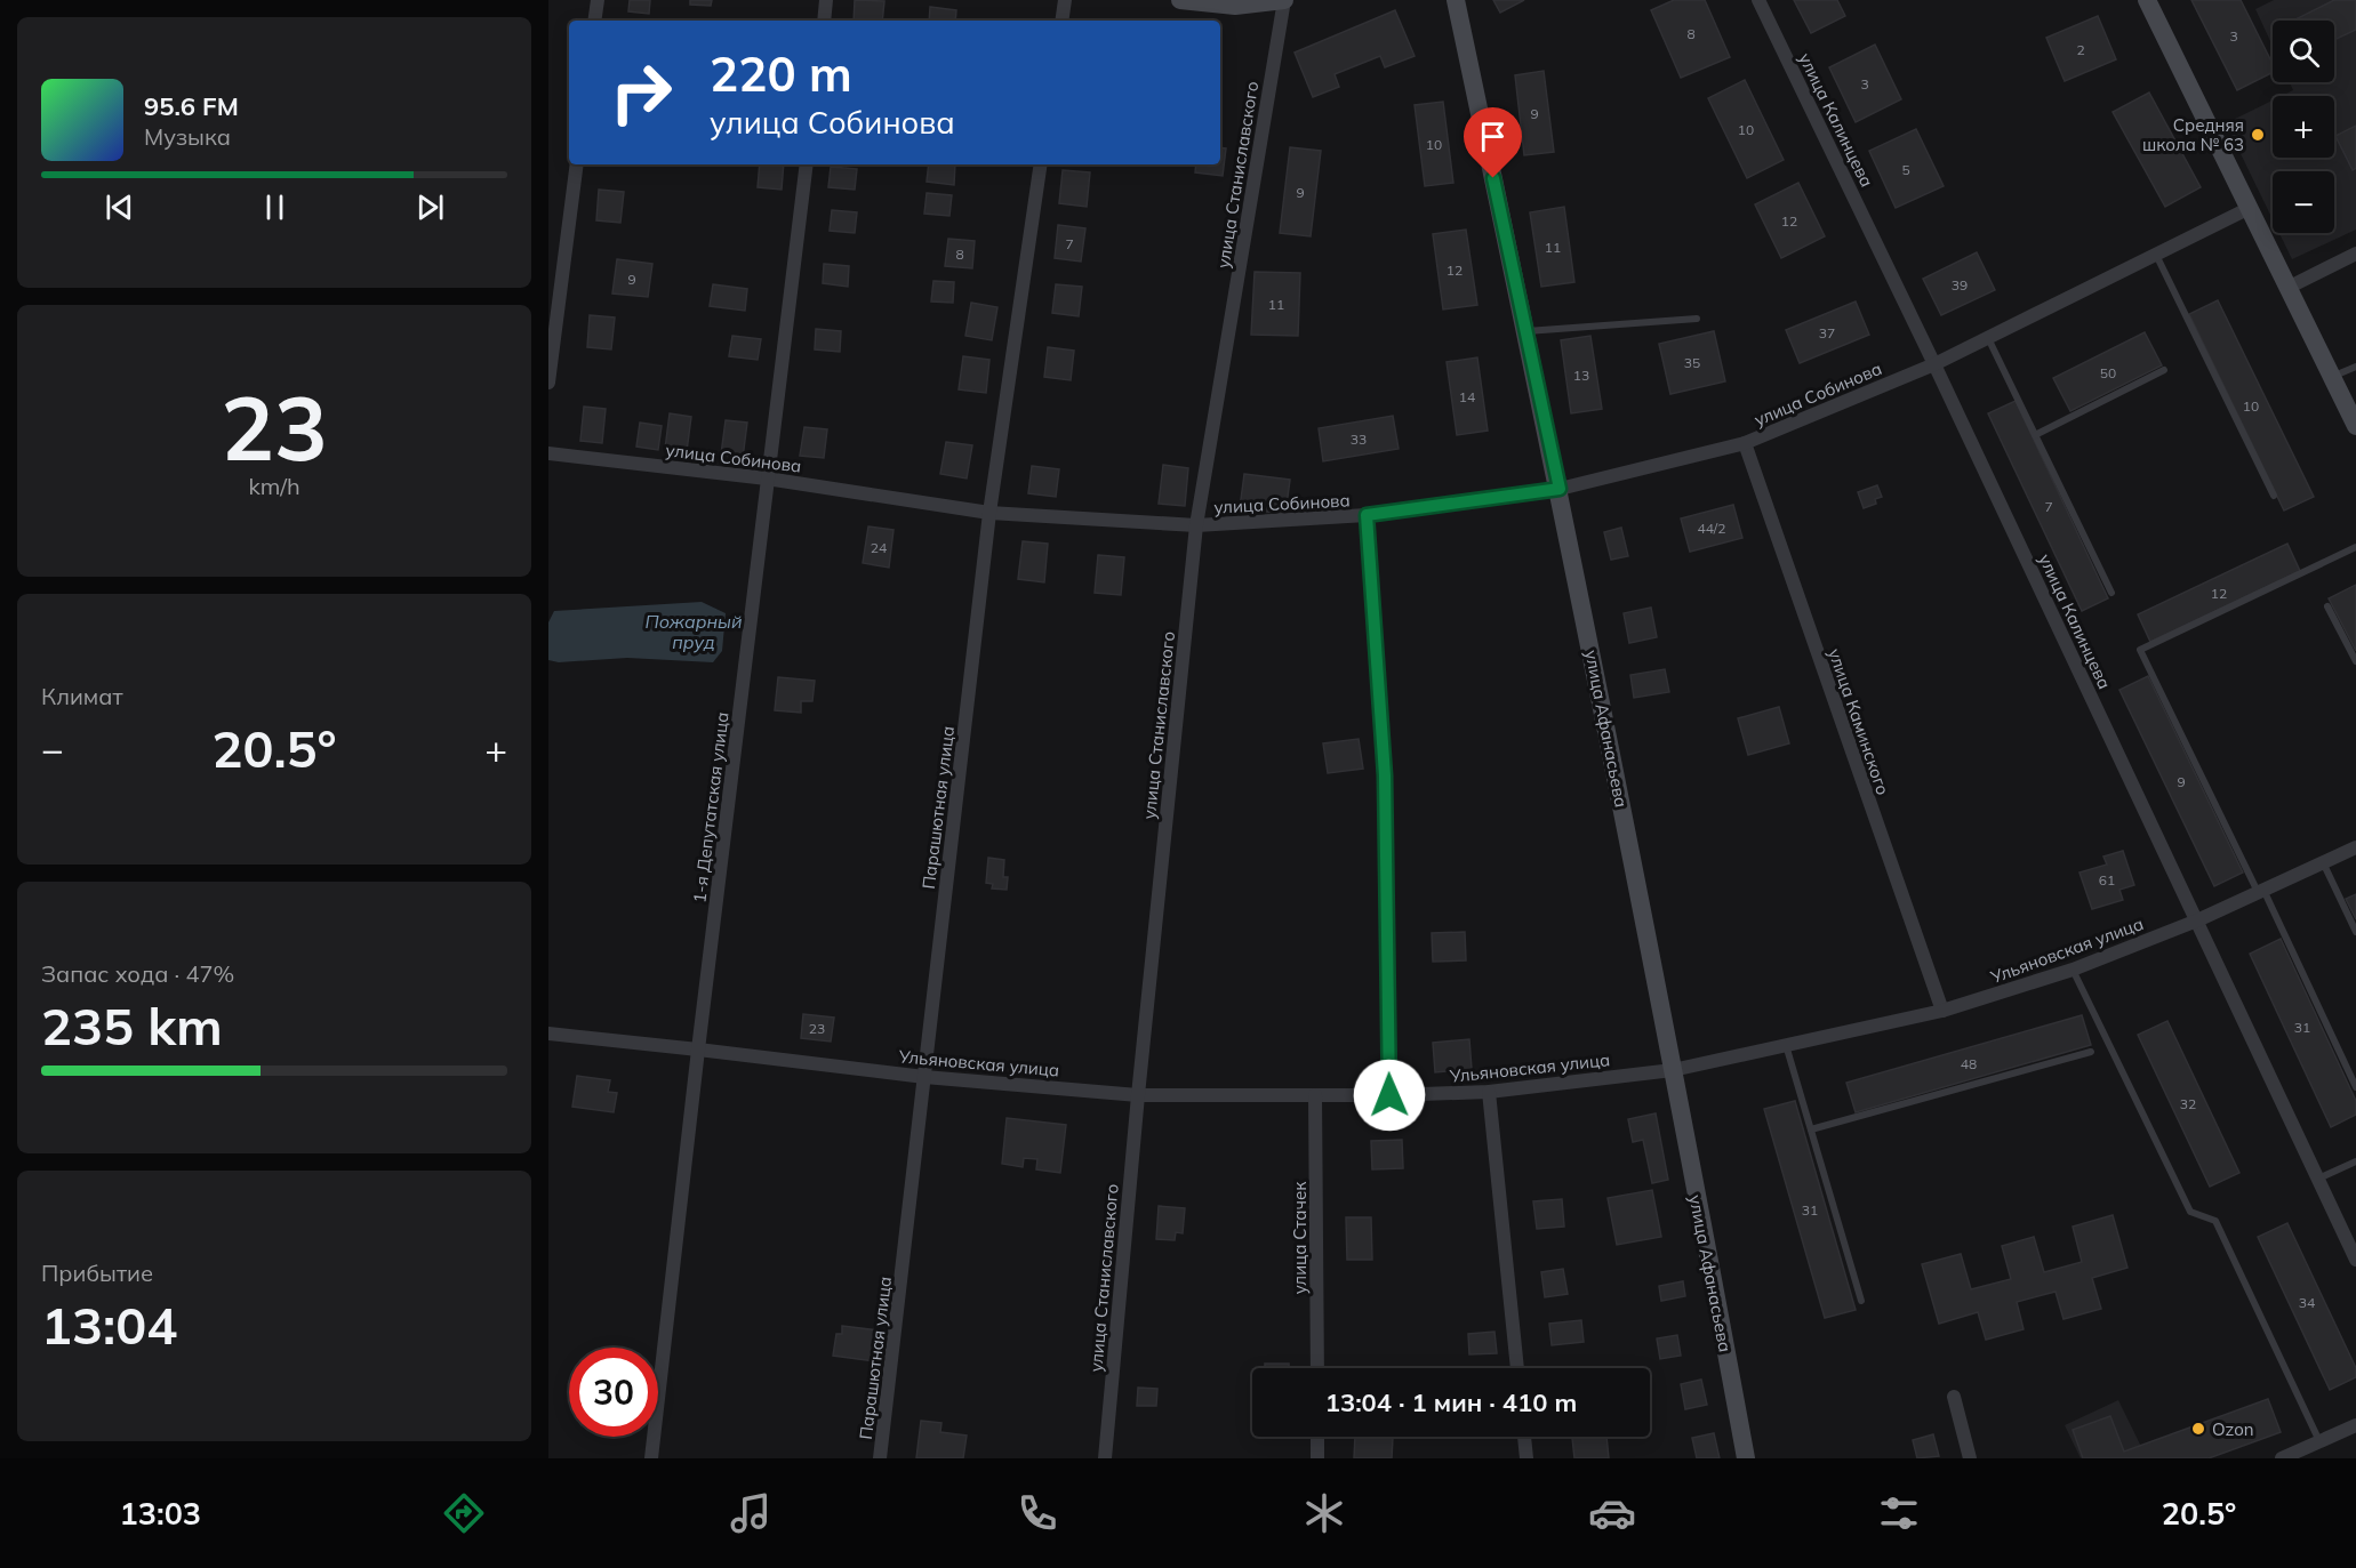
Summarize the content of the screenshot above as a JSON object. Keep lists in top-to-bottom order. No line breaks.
{"streets":{"street":["улица Калинцева","улица Станиславского","улица Собинова","улица Каминского","улица Афанасьева","1-я Депутатская улица","Парашютная улица","Ульяновская улица","улица Стачек"]},"crossings":[["улица Калинцева","улица Собинова"],["улица Калинцева","Ульяновская улица"],["улица Станиславского","улица Собинова"],["улица Станиславского","Ульяновская улица"],["улица Собинова","улица Каминского"],["улица Собинова","улица Афанасьева"],["улица Собинова","1-я Депутатская улица"],["улица Собинова","Парашютная улица"],["улица Каминского","Ульяновская улица"],["улица Афанасьева","Ульяновская улица"],["1-я Депутатская улица","Ульяновская улица"],["Парашютная улица","Ульяновская улица"],["Ульяновская улица","улица Стачек"]],"water":["Пожарный пруд"],"places":["Средняя школа № 63","Ozon"],"house_numbers":["8","3","2","3","9","10","10","5","9","12","7","11","8","12","9","39","11","37","35","50","13","14","10","33","7","44/2","24","12","9","61","31","23","48","32","31","34"],"page":{"map_buttons":["+","−"],"turn":["220 m","улица Собинова"],"song":["95.6 FM","Музыка"],"tile":[["23","km/h"],"Климат",["Запас хода · 47%","235 km"],["Прибытие","13:04"]],"heat":["−","20.5°","+"],"limit":"30","trip":"13:04 · 1 мин · 410 m","tabs":["13:03","20.5°"]}}
